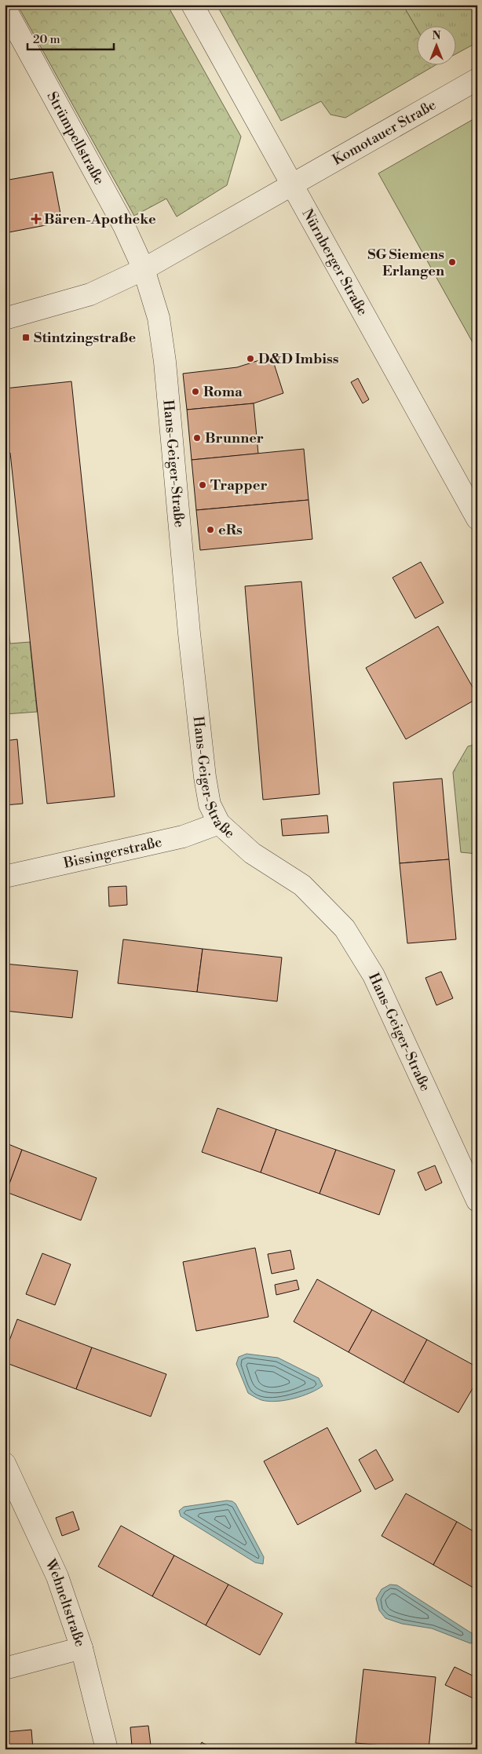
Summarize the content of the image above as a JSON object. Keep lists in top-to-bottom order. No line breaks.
{"streets":{"street":["Komotauer Straße","Strümpellstraße","Nürnberger Straße","Hans-Geiger-Straße","Bissingerstraße","Wehneltstraße"]},"crossings":[["Komotauer Straße","Nürnberger Straße"],["Strümpellstraße","Hans-Geiger-Straße"],["Hans-Geiger-Straße","Bissingerstraße"]],"places":{"health":["Bären-Apotheke"],"other":["SG Siemens Erlangen","D&D Imbiss","Roma","Brunner","Trapper","eRs"],"transit":["Stintzingstraße"]},"scale_bar":"20 m","north":"top"}
